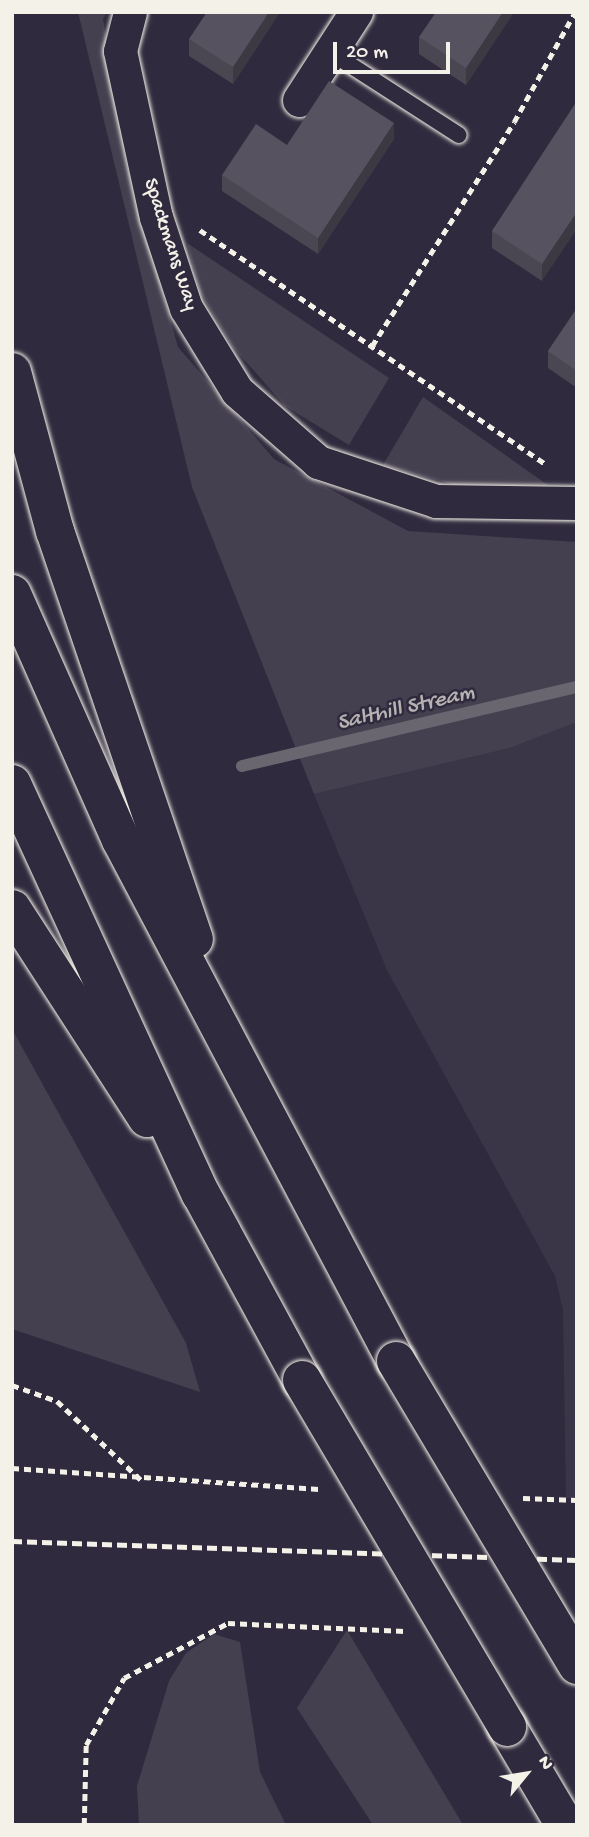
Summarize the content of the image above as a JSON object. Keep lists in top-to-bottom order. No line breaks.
{"streets":{"street":["Spackmans Way"]},"water":["Salthill Stream"],"scale_bar":"20 m","north":"top right"}
